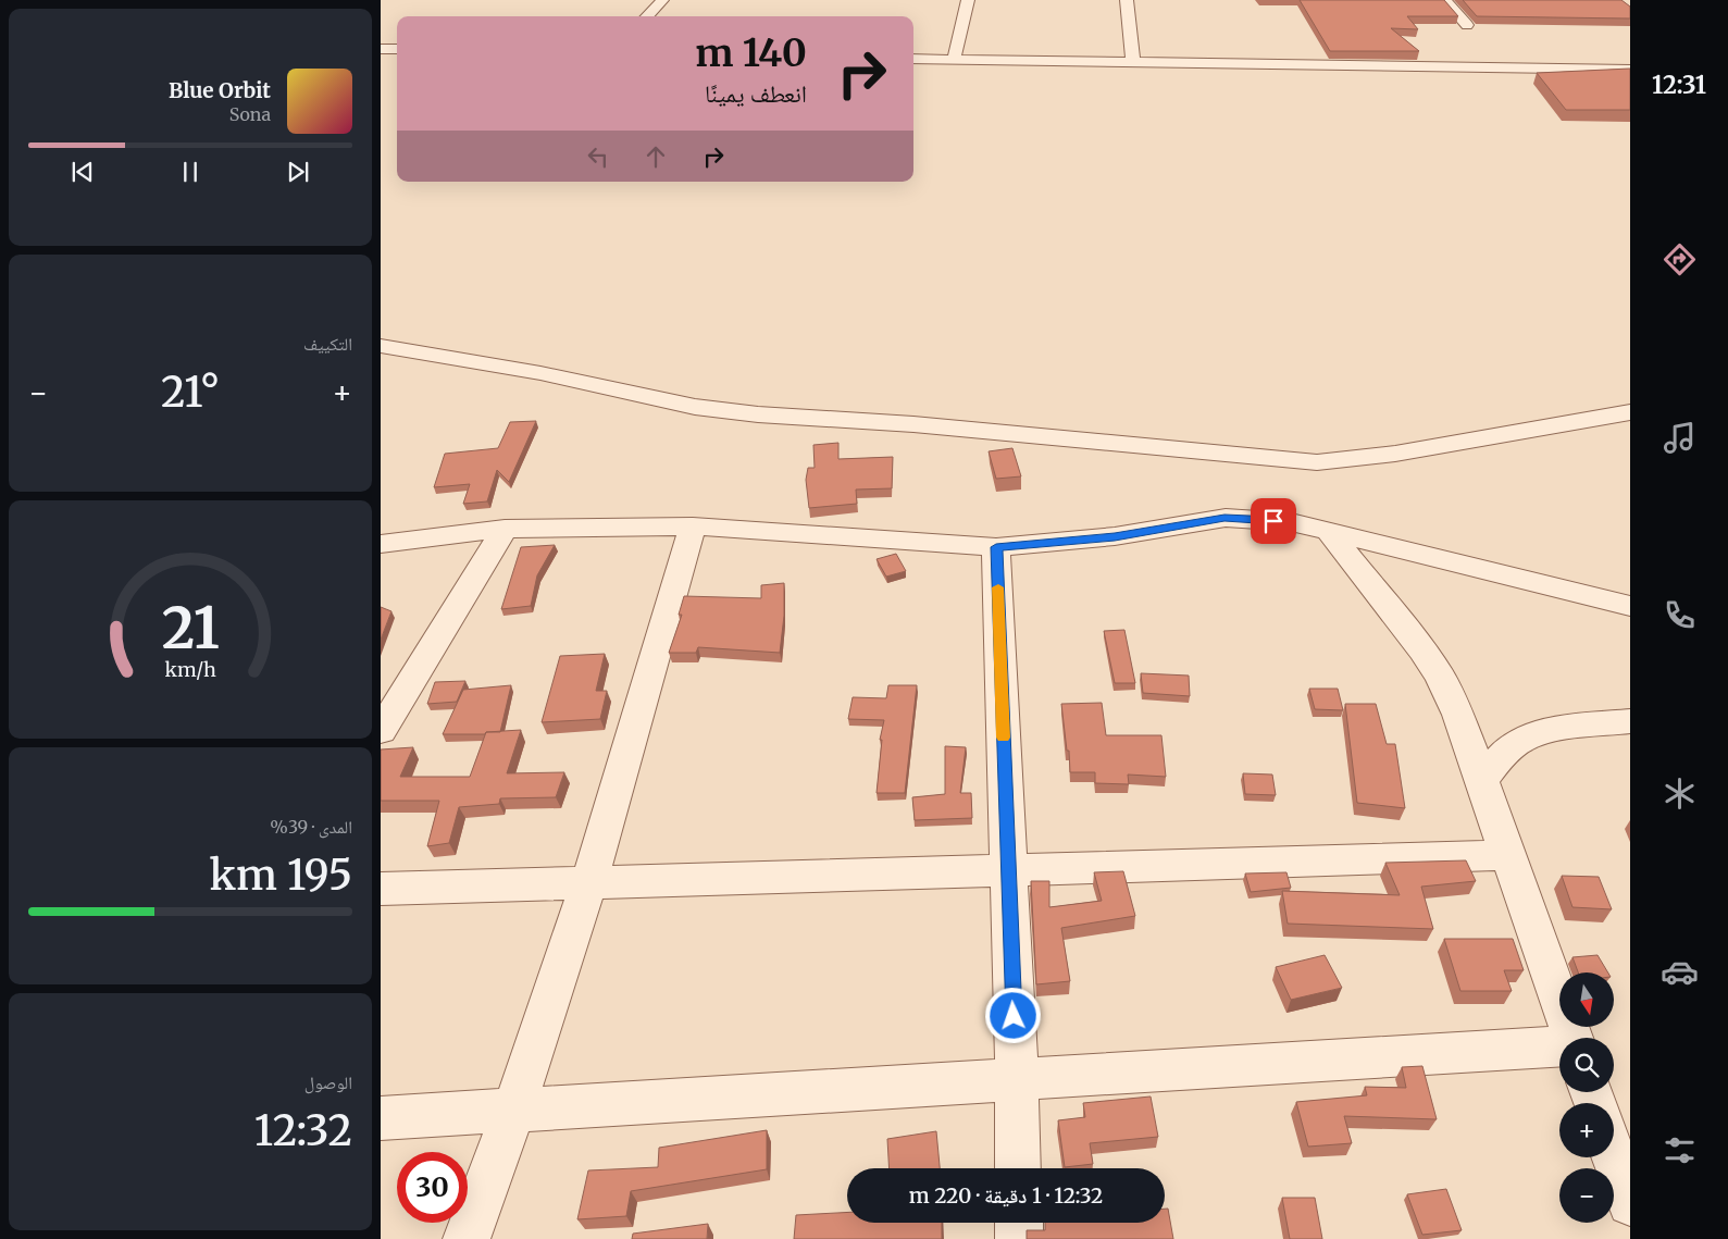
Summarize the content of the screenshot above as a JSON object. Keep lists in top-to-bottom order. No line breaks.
{"north":"bottom","page":{"tabs":"12:31","turn":["140 m","انعطف يمينًا"],"song":["Blue Orbit","Sona"],"tile":["التكييف",["المدى · 39%","195 km"],["الوصول","12:32"]],"heat":["−","21°","+"],"map_buttons":["+","−"],"limit":"30","trip":"12:32 · 1 دقيقة · 220 m","gauge":["21","km/h"]}}
